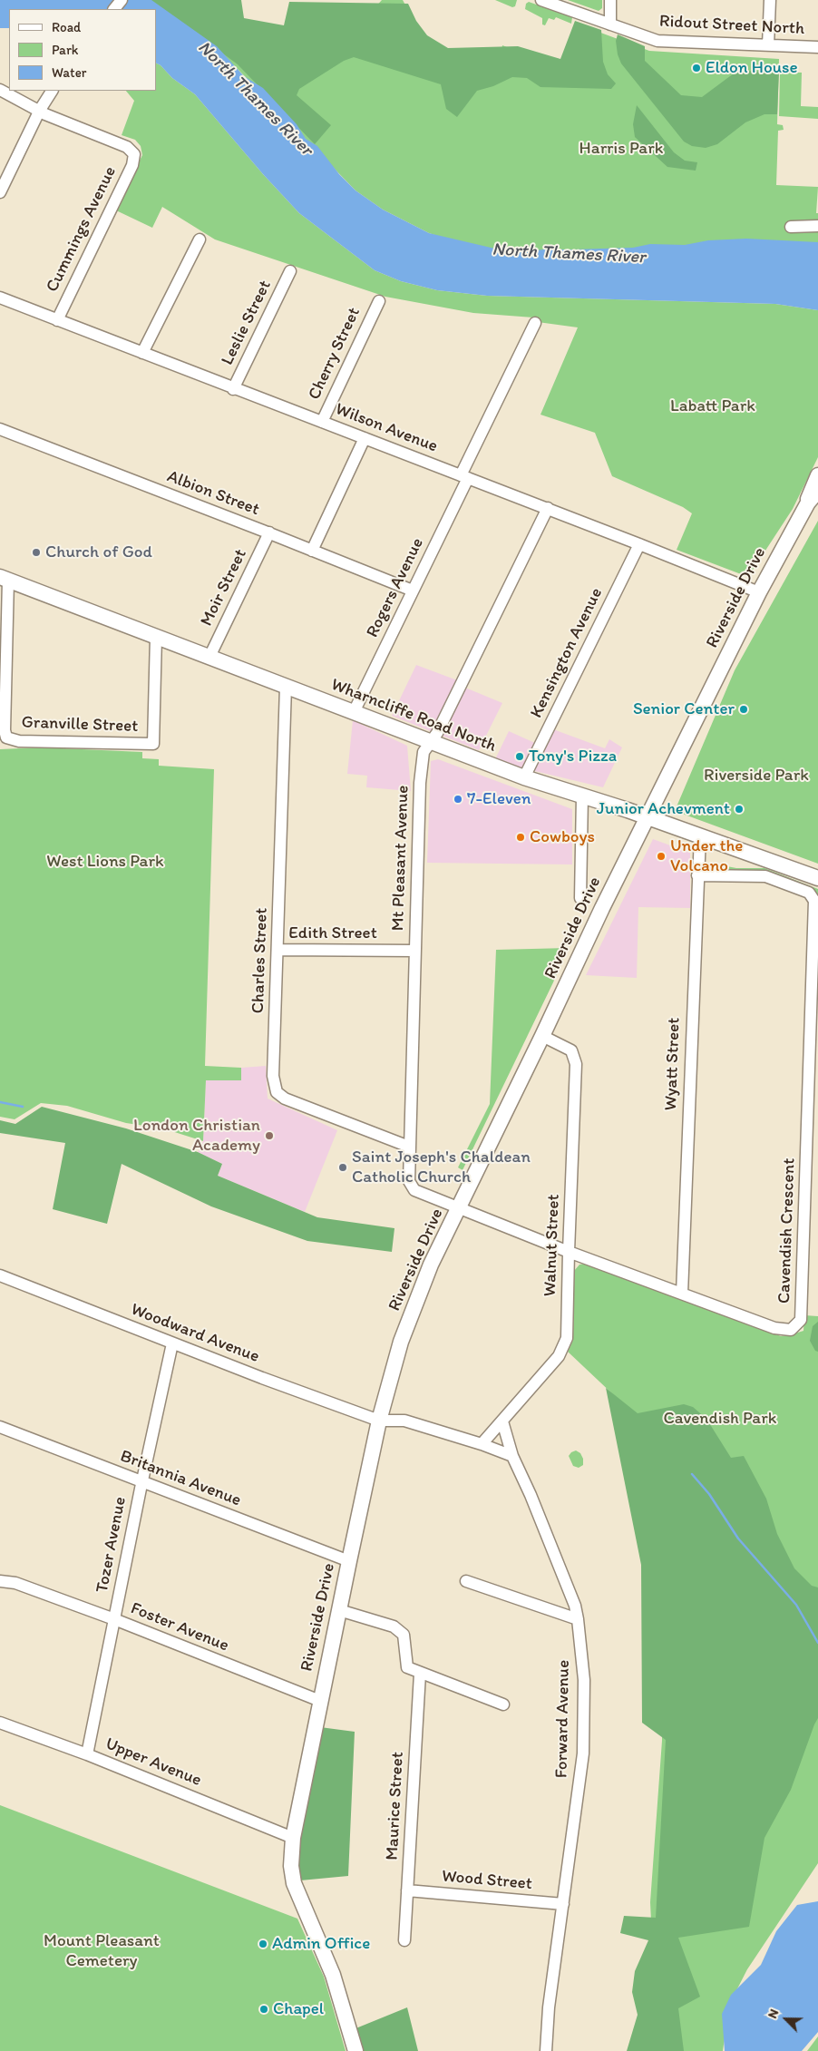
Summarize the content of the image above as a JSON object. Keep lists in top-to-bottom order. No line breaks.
{"streets":{"main road":["Riverside Drive","Wharncliffe Road North"],"street":["Ridout Street North","Cummings Avenue","Leslie Street","Cherry Street","Wilson Avenue","Albion Street","Moir Street","Rogers Avenue","Kensington Avenue","Granville Street","Mt Pleasant Avenue","Edith Street","Charles Street","Wyatt Street","Cavendish Crescent","Walnut Street","Woodward Avenue","Britannia Avenue","Tozer Avenue","Foster Avenue","Forward Avenue","Upper Avenue","Maurice Street","Wood Street"]},"crossings":[["Cummings Avenue","Wilson Avenue"],["Leslie Street","Wilson Avenue"],["Cherry Street","Wilson Avenue"],["Wilson Avenue","Rogers Avenue"],["Wilson Avenue","Riverside Drive"],["Wilson Avenue","Kensington Avenue"],["Wilson Avenue","Mt Pleasant Avenue"],["Albion Street","Moir Street"],["Albion Street","Rogers Avenue"],["Moir Street","Wharncliffe Road North"],["Rogers Avenue","Wharncliffe Road North"],["Riverside Drive","Wharncliffe Road North"],["Riverside Drive","Mt Pleasant Avenue"],["Riverside Drive","Cavendish Crescent"],["Riverside Drive","Walnut Street"],["Riverside Drive","Woodward Avenue"],["Riverside Drive","Britannia Avenue"],["Riverside Drive","Foster Avenue"],["Riverside Drive","Upper Avenue"],["Kensington Avenue","Wharncliffe Road North"],["Wharncliffe Road North","Granville Street"],["Wharncliffe Road North","Mt Pleasant Avenue"],["Wharncliffe Road North","Charles Street"],["Wharncliffe Road North","Wyatt Street"],["Mt Pleasant Avenue","Edith Street"],["Mt Pleasant Avenue","Charles Street"],["Mt Pleasant Avenue","Cavendish Crescent"],["Edith Street","Charles Street"],["Wyatt Street","Cavendish Crescent"],["Cavendish Crescent","Walnut Street"],["Walnut Street","Forward Avenue"],["Woodward Avenue","Tozer Avenue"],["Britannia Avenue","Tozer Avenue"],["Tozer Avenue","Foster Avenue"],["Tozer Avenue","Upper Avenue"],["Forward Avenue","Wood Street"],["Maurice Street","Wood Street"]],"water":["North Thames River"],"parks":["Harris Park","Labatt Park","Riverside Park","West Lions Park","Cavendish Park","Mount Pleasant Cemetery"],"places":["Eldon House","Church of God","Senior Center","Tony's Pizza","7-Eleven","Junior Achevment","Cowboys","Under the Volcano","London Christian Academy","Saint Joseph's Chaldean Catholic Church","Admin Office","Chapel"],"legend":["Road","Park","Water"],"north":"top left"}
